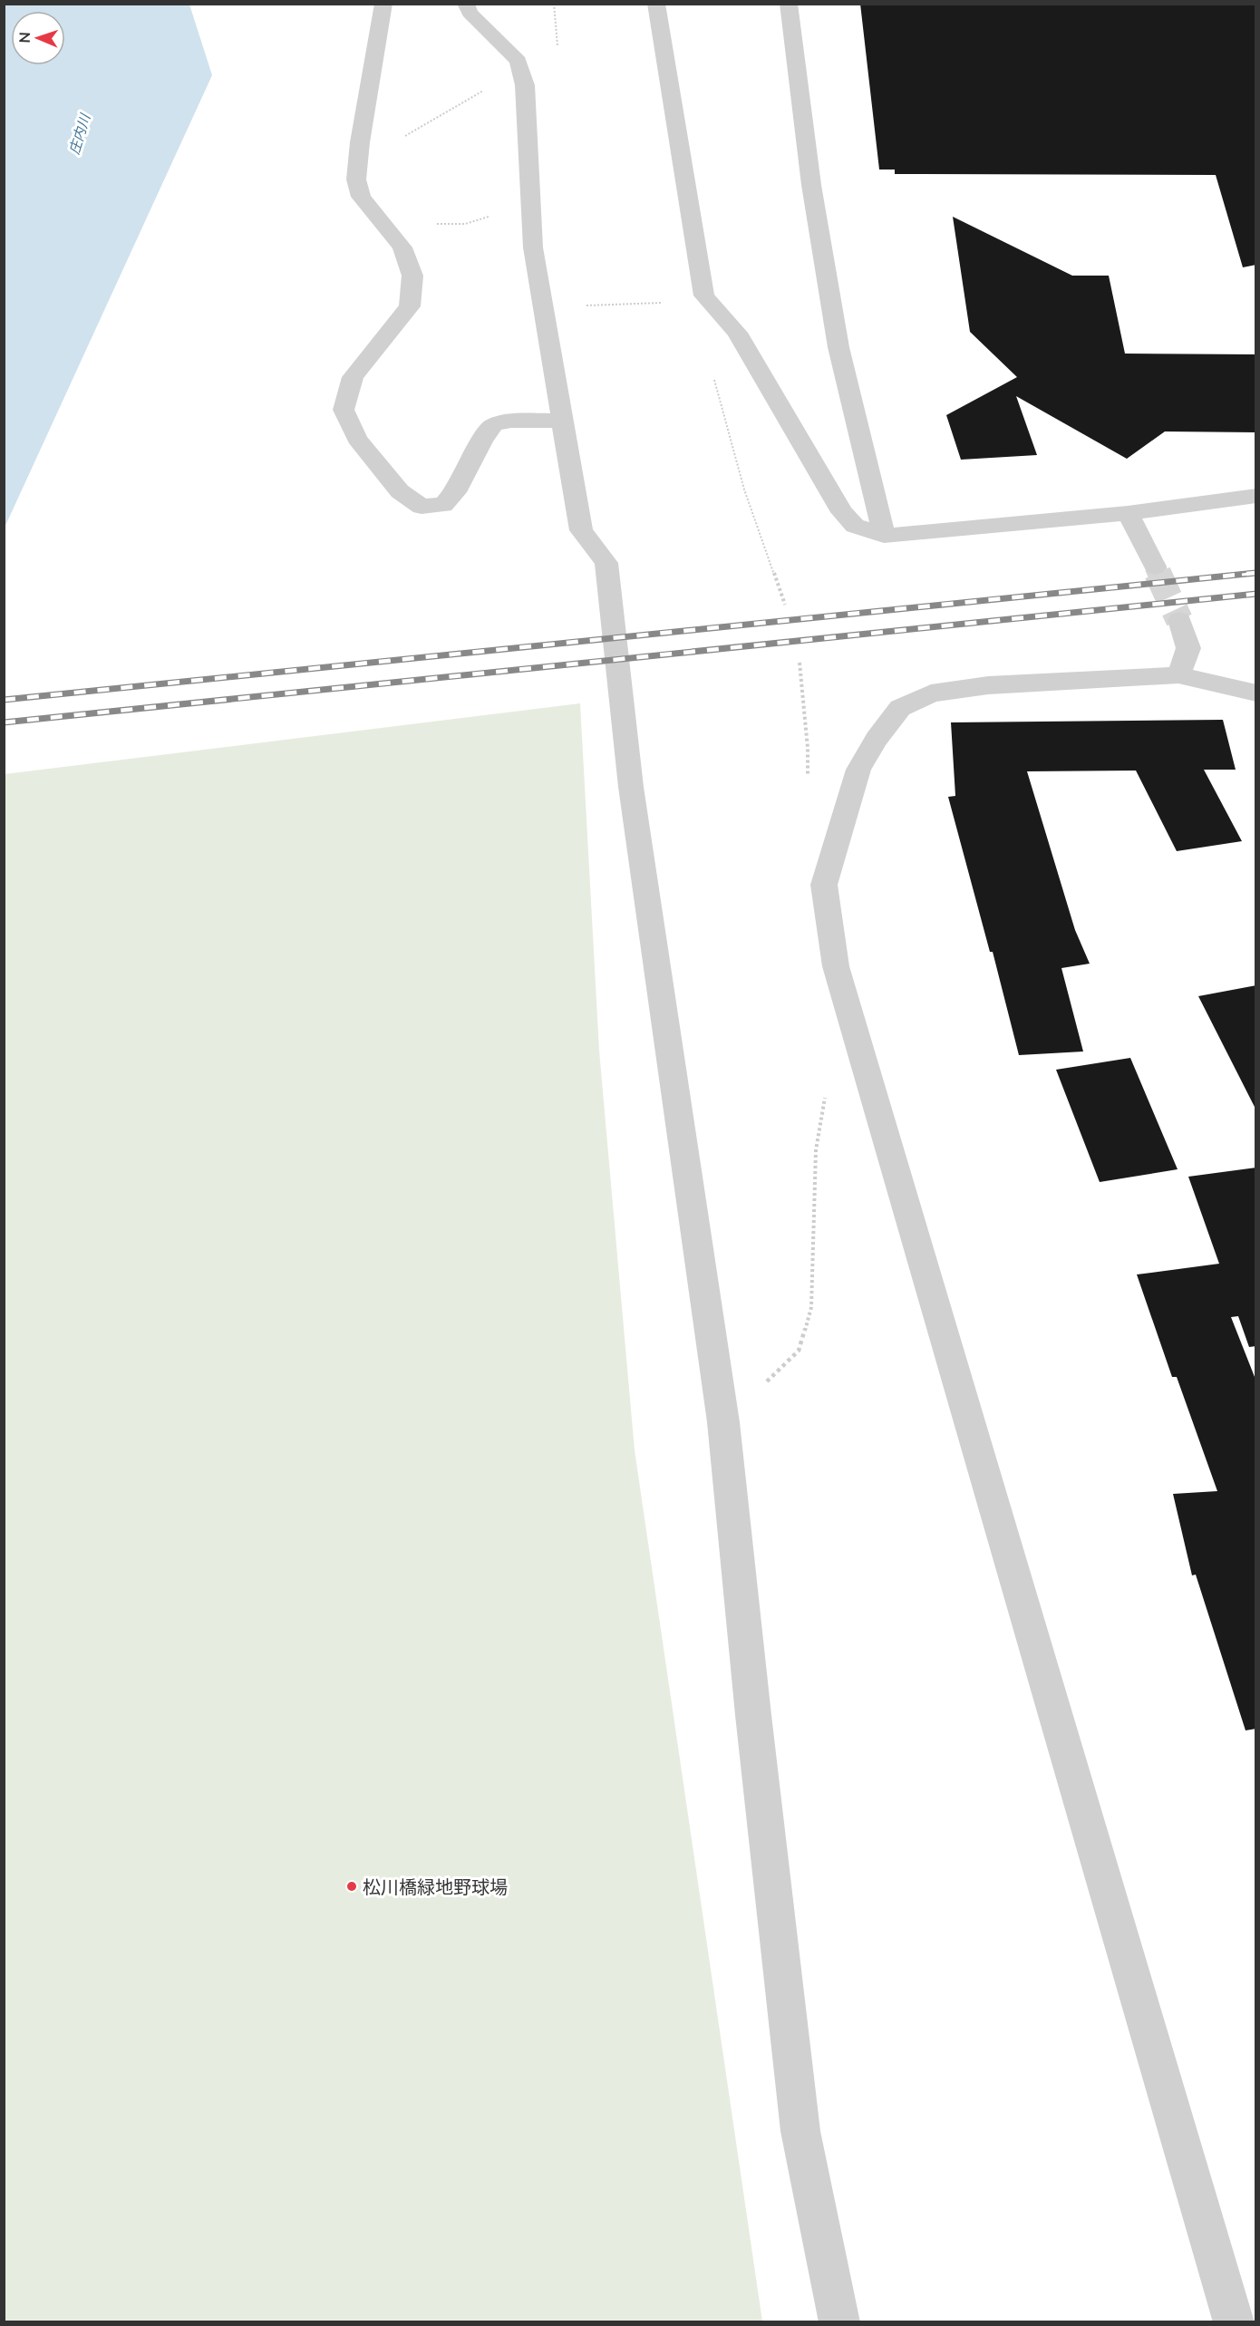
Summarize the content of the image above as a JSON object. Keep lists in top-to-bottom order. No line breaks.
{"water":["庄内川"],"places":["松川橋緑地野球場"],"north":"left"}
